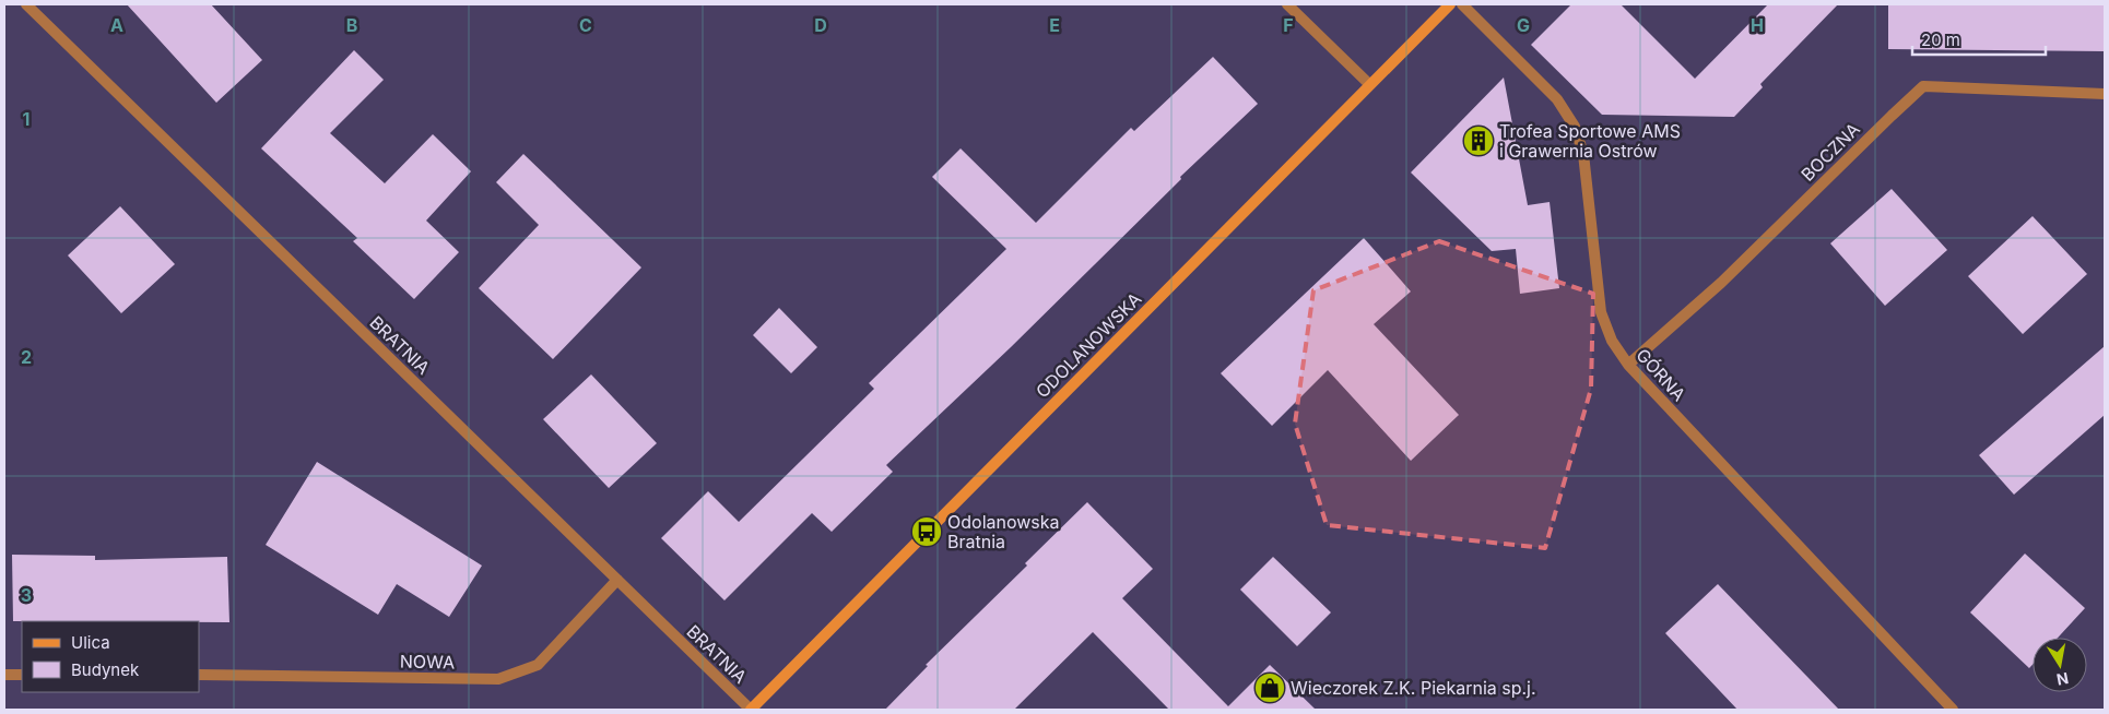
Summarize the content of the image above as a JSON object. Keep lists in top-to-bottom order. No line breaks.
{"streets":{"main road":["ODOLANOWSKA"],"street":["BOCZNA","BRATNIA","GÓRNA","NOWA"]},"crossings":[["BOCZNA","GÓRNA"],["BRATNIA","ODOLANOWSKA"],["BRATNIA","NOWA"]],"places":{"building":["Trofea Sportowe AMS i Grawernia Ostrów"],"bus stop":["Odolanowska Bratnia"],"shop":["Wieczorek Z.K. Piekarnia sp.j."]},"legend":["Ulica","Budynek"],"scale_bar":"20 m","north":"bottom","grid":{"columns":["A","B","C","D","E","F","G","H"],"rows":["1","2","3"]}}
